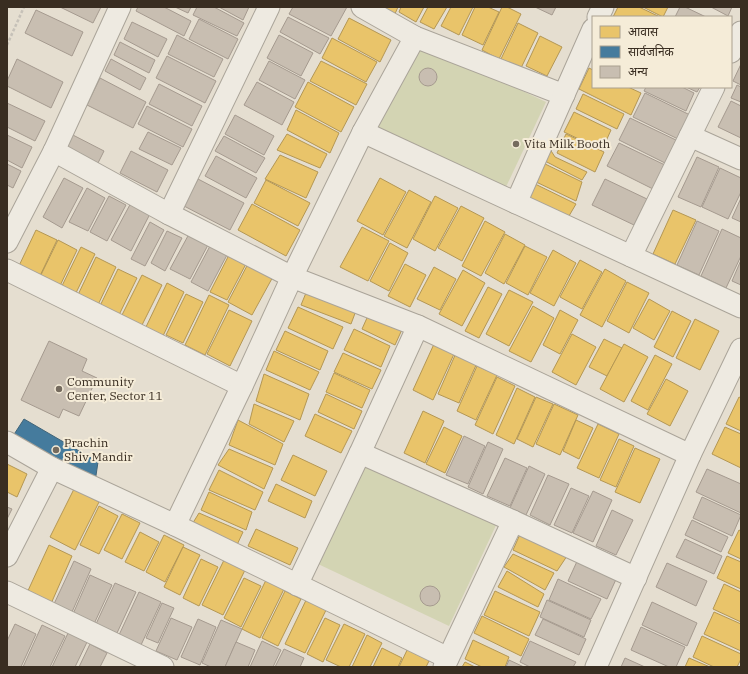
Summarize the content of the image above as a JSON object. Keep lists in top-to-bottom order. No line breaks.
{"places":["Vita Milk Booth","Community Center, Sector 11","Prachin Shiv Mandir"],"legend":["आवास","सार्वजनिक","अन्य"]}
